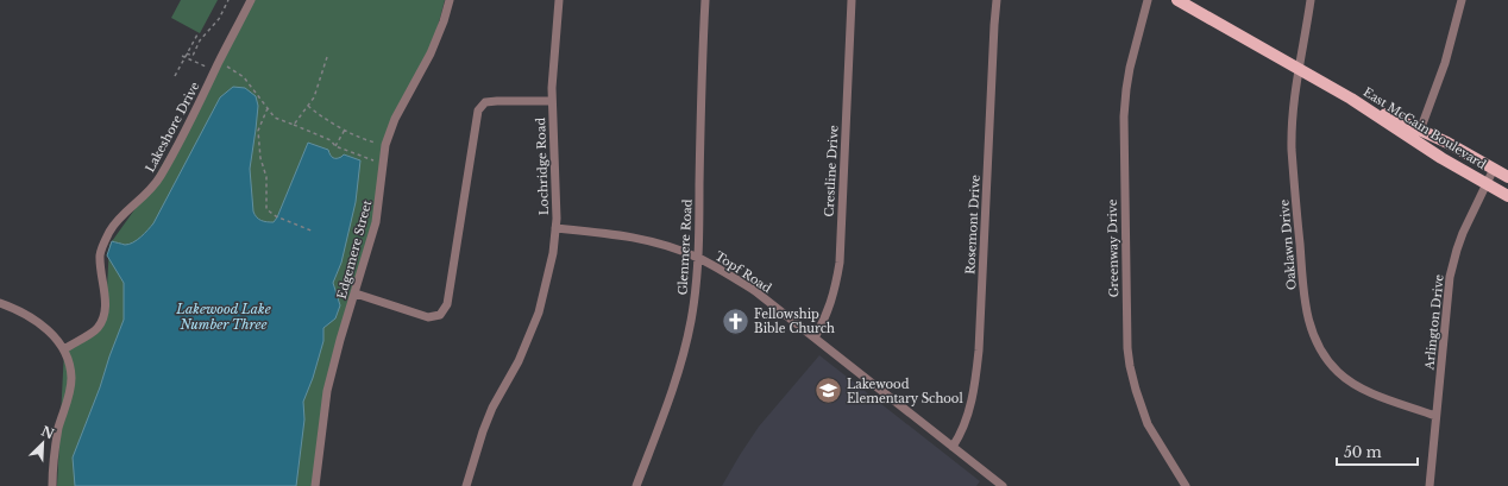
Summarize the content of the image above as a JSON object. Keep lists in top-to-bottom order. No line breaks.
{"streets":{"main road":["East McCain Boulevard"],"street":["Lakeshore Drive","Lochridge Road","Crestline Drive","Rosemont Drive","Oaklawn Drive","Glenmere Road","Greenway Drive","Edgemere Street","Topf Road","Arlington Drive"]},"crossings":[["East McCain Boulevard","Oaklawn Drive"],["East McCain Boulevard","Arlington Drive"],["Lochridge Road","Topf Road"],["Crestline Drive","Topf Road"],["Rosemont Drive","Topf Road"],["Oaklawn Drive","Arlington Drive"],["Glenmere Road","Topf Road"]],"water":["Lakewood Lake Number Three"],"places":{"church":["Fellowship Bible Church"],"school or university":["Lakewood Elementary School"]},"scale_bar":"50 m","north":"top right"}
